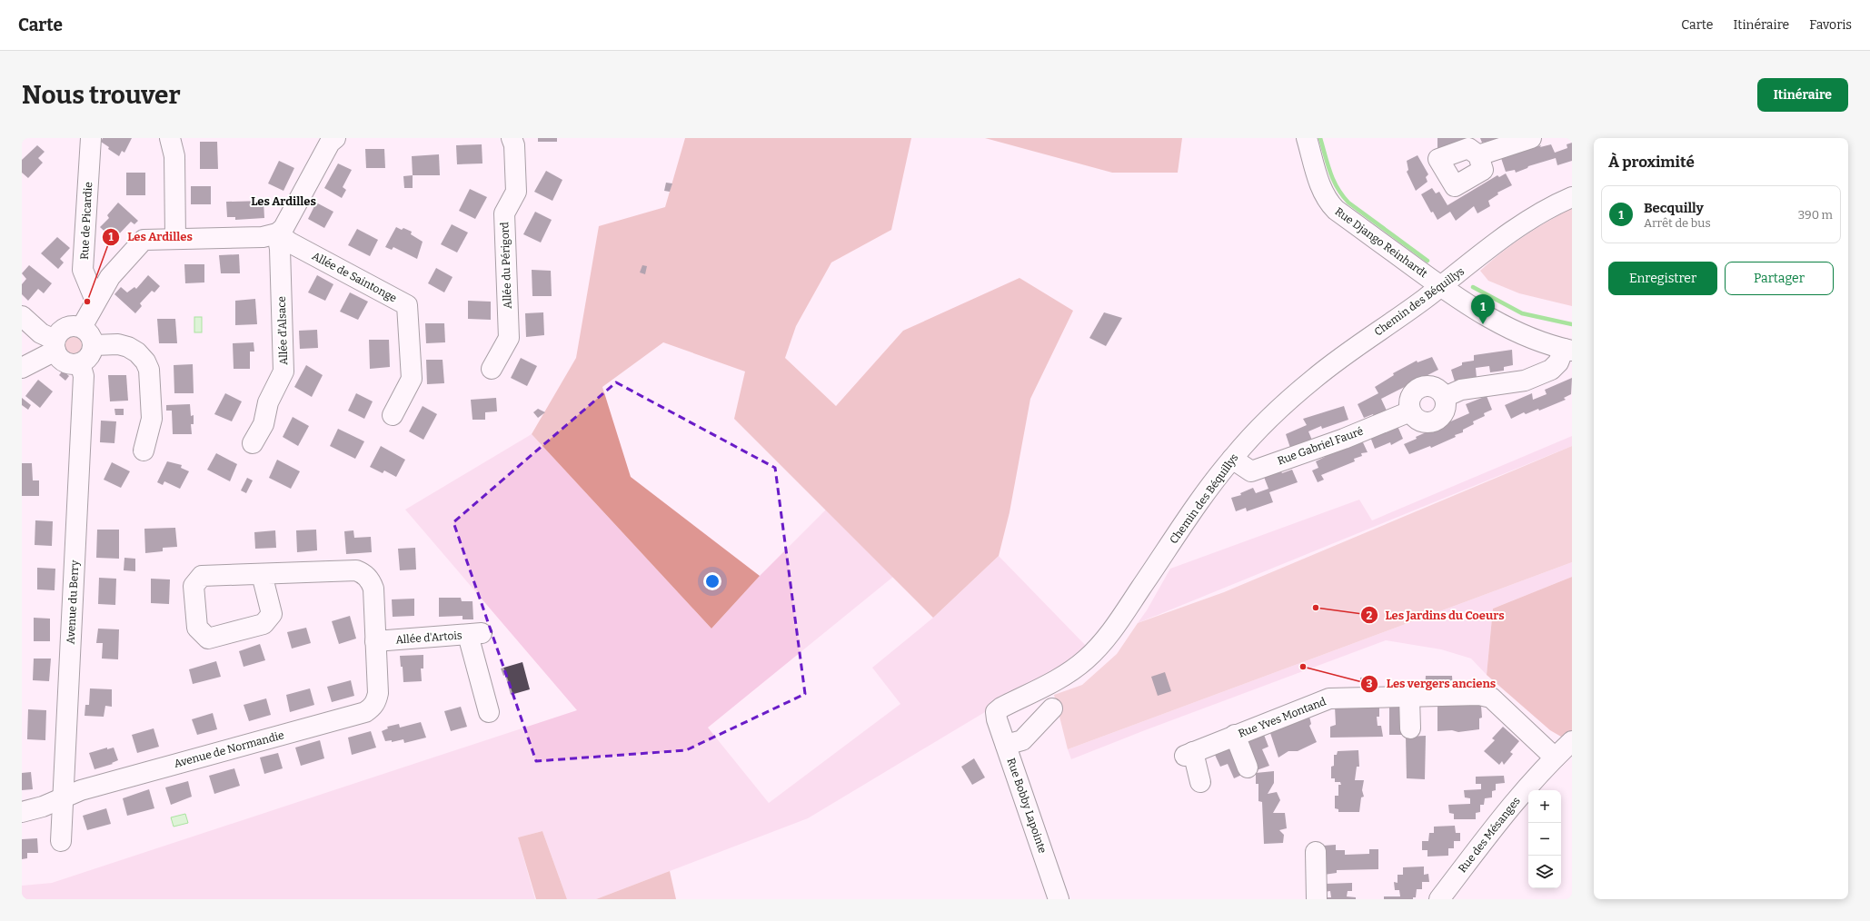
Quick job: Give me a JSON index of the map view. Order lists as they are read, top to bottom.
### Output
{
  "streets": {
    "street": [
      "Rue de Picardie",
      "Rue Django Reinhardt",
      "Allée du Périgord",
      "Allée de Saintonge",
      "Chemin des Béquillys",
      "Allée d'Alsace",
      "Rue Gabriel Fauré",
      "Avenue du Berry",
      "Allée d'Artois",
      "Rue Yves Montand",
      "Avenue de Normandie",
      "Rue Bobby Lapointe",
      "Rue des Mésanges"
    ]
  },
  "crossings": [
    ["Rue Django Reinhardt", "Chemin des Béquillys"],
    ["Allée de Saintonge", "Allée d'Alsace"],
    ["Chemin des Béquillys", "Rue Gabriel Fauré"],
    ["Chemin des Béquillys", "Rue Bobby Lapointe"],
    ["Avenue du Berry", "Avenue de Normandie"],
    ["Allée d'Artois", "Avenue de Normandie"],
    ["Rue Yves Montand", "Rue des Mésanges"]
  ],
  "districts": ["Les Ardilles"],
  "places": ["Les Ardilles", "Les Jardins du Coeurs", "Les vergers anciens"],
  "page": {
    "header": "Carte",
    "nav": ["Carte", "Itinéraire", "Favoris"],
    "buttons": [
      "Itinéraire",
      ["Enregistrer", "Partager"]
    ],
    "title": "Nous trouver",
    "heading": "À proximité",
    "list": [
      {
        "mark": "1",
        "name": "Becquilly",
        "note": "Arrêt de bus",
        "value": "390 m"
      }
    ],
    "pins": "1",
    "map_buttons": ["+", "−"]
  }
}
